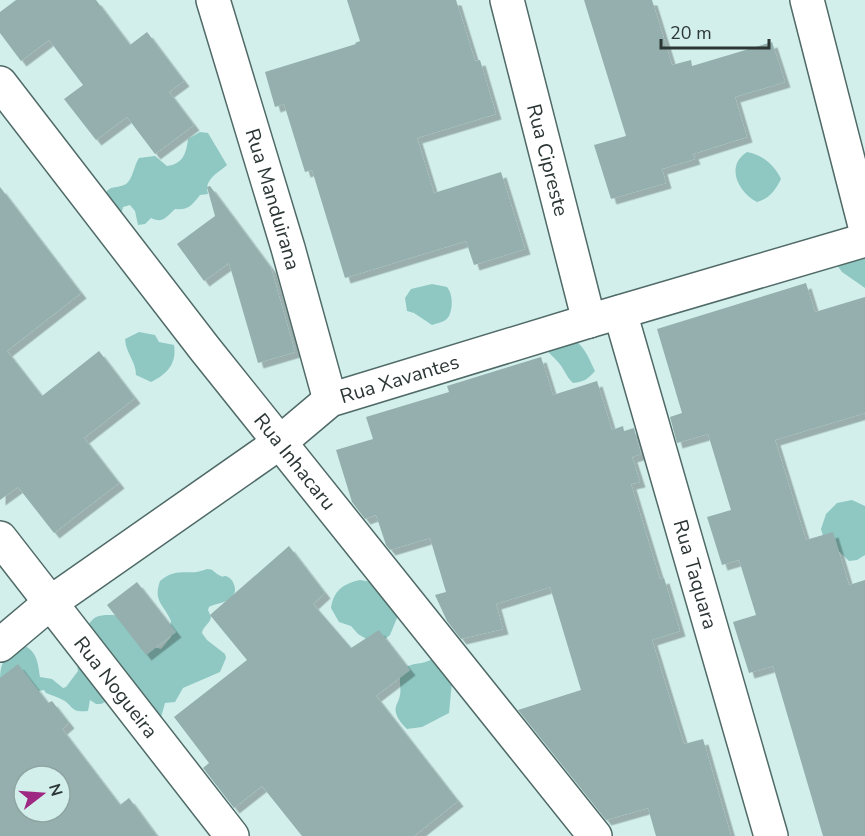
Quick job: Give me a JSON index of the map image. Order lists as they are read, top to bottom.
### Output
{
  "streets": {
    "street": [
      "Rua Cipreste",
      "Rua Manduirana",
      "Rua Xavantes",
      "Rua Inhacaru",
      "Rua Taquara",
      "Rua Nogueira"
    ]
  },
  "crossings": [
    ["Rua Cipreste", "Rua Xavantes"],
    ["Rua Manduirana", "Rua Xavantes"],
    ["Rua Xavantes", "Rua Inhacaru"],
    ["Rua Xavantes", "Rua Taquara"],
    ["Rua Xavantes", "Rua Nogueira"]
  ],
  "scale_bar": "20 m",
  "north": "right"
}
